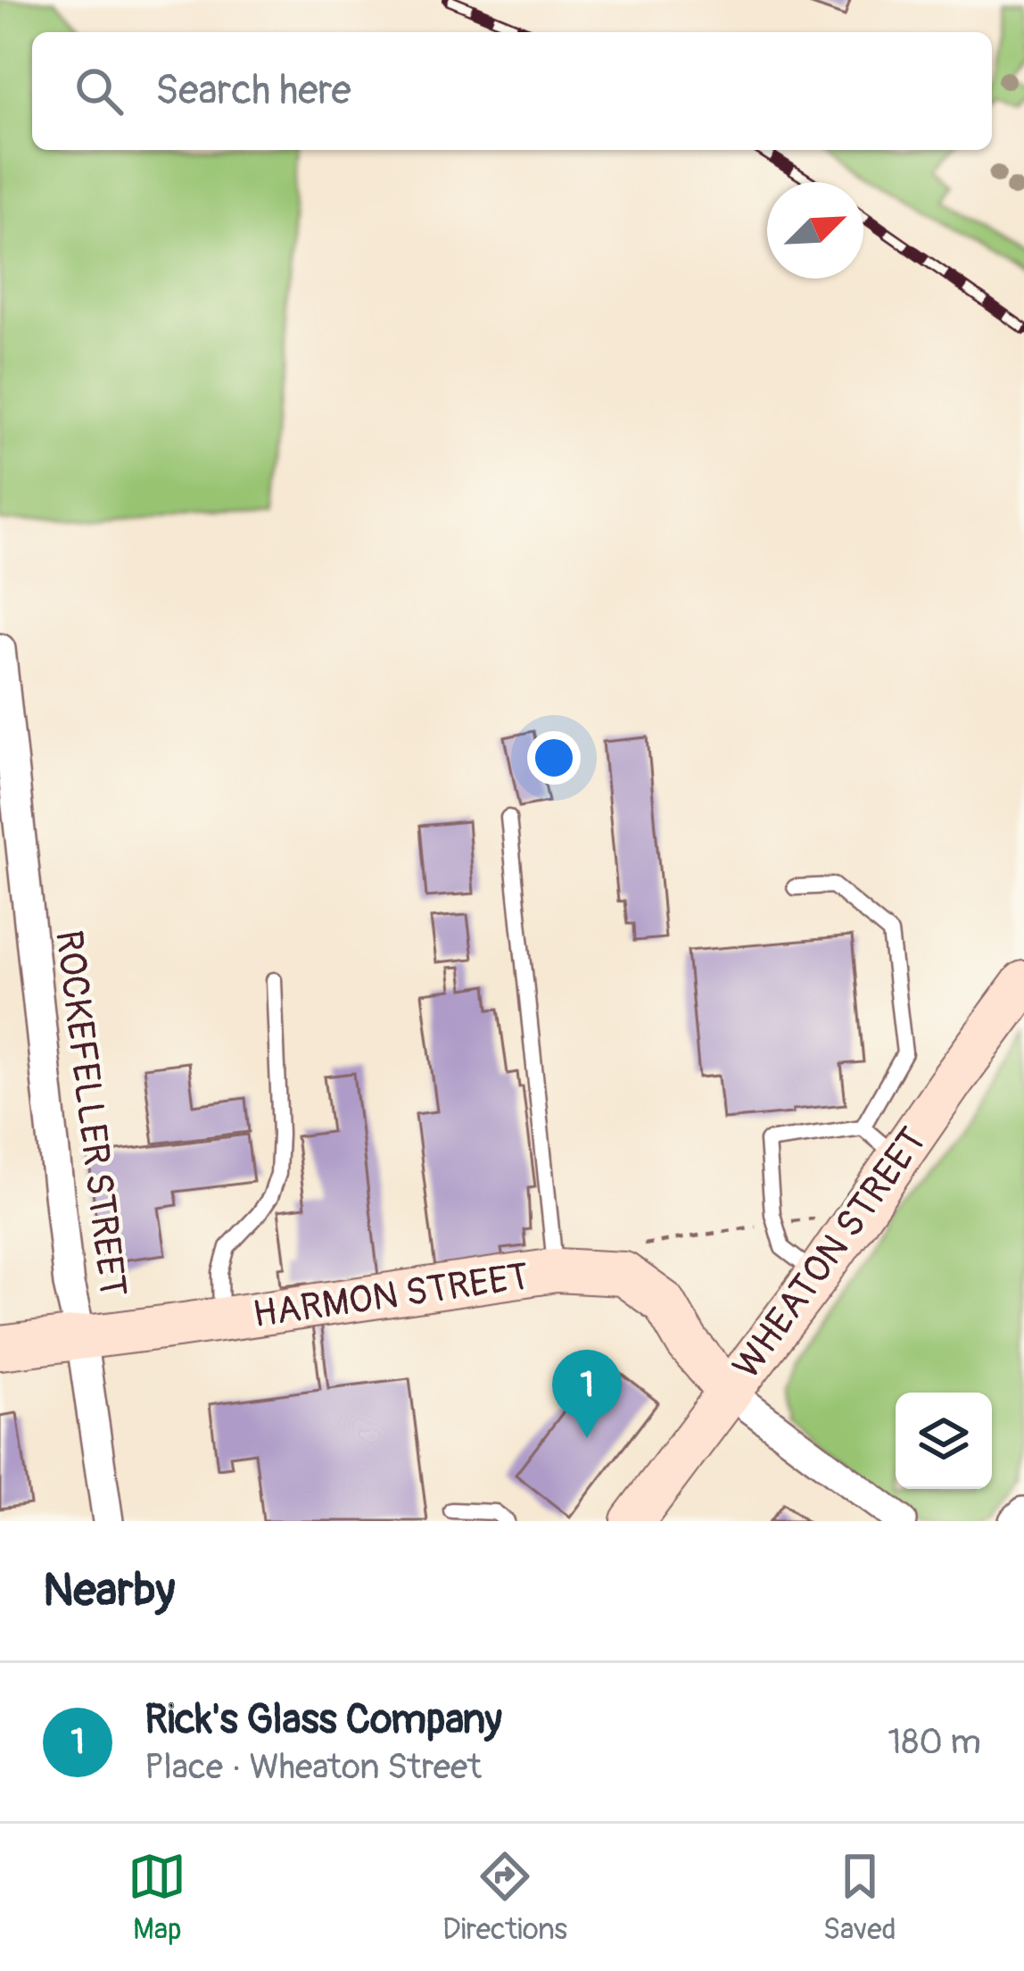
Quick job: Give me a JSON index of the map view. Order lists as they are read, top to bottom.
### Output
{
  "streets": {
    "main road": ["WHEATON STREET", "HARMON STREET"],
    "street": ["ROCKEFELLER STREET"]
  },
  "crossings": [
    ["ROCKEFELLER STREET", "HARMON STREET"],
    ["WHEATON STREET", "HARMON STREET"]
  ],
  "north": "top right",
  "page": {
    "search": "Search here",
    "pins": "1",
    "heading": "Nearby",
    "list": [
      {
        "mark": "1",
        "name": "Rick's Glass Company",
        "note": "Place · Wheaton Street",
        "value": "180 m"
      }
    ],
    "nav": ["Map", "Directions", "Saved"]
  }
}
